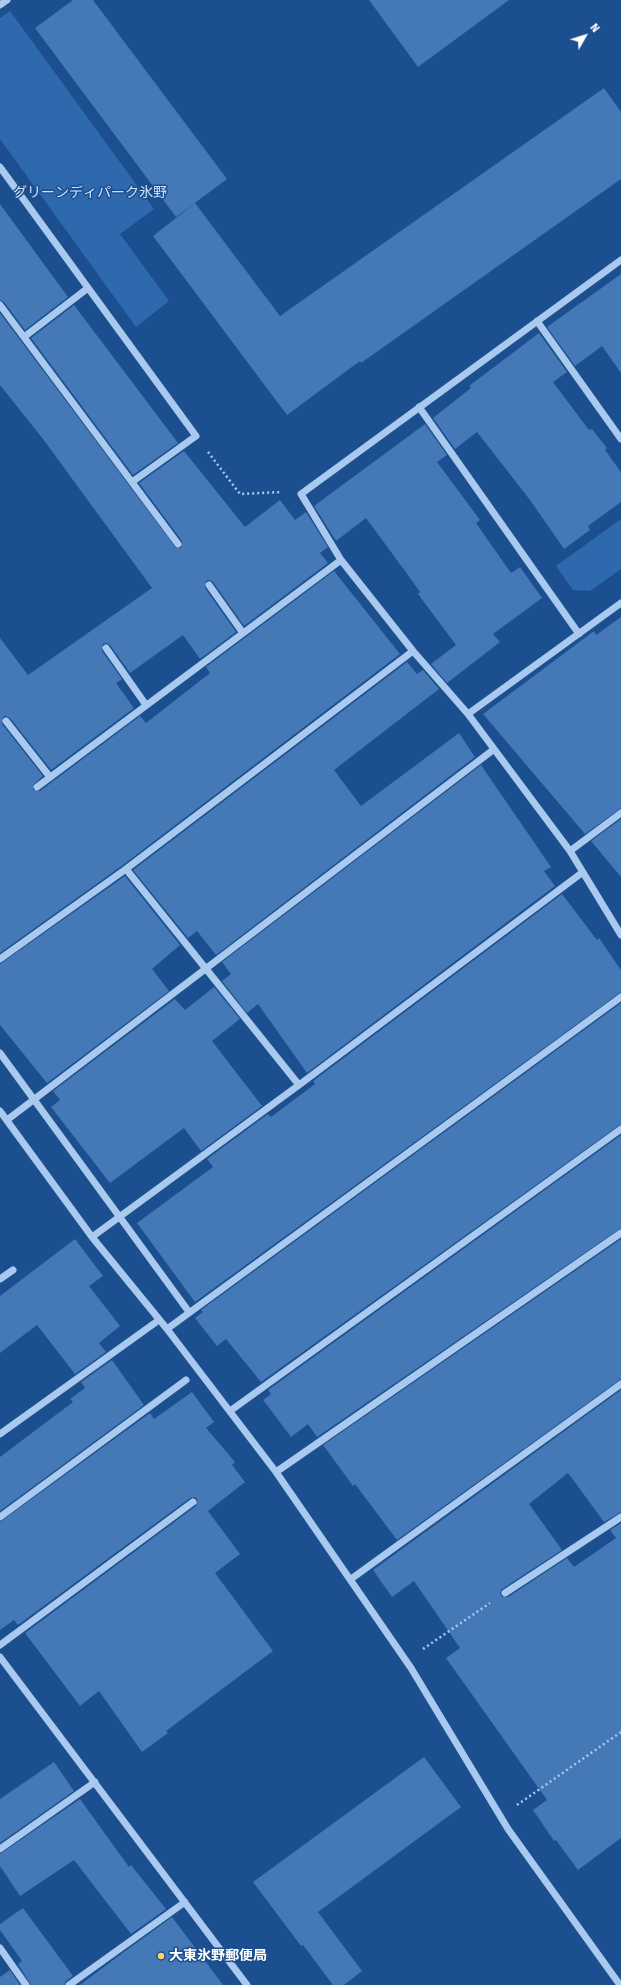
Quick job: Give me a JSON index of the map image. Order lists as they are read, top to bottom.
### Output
{
  "parks": ["グリーンディパーク氷野"],
  "places": ["大東氷野郵便局"],
  "north": "top right"
}
